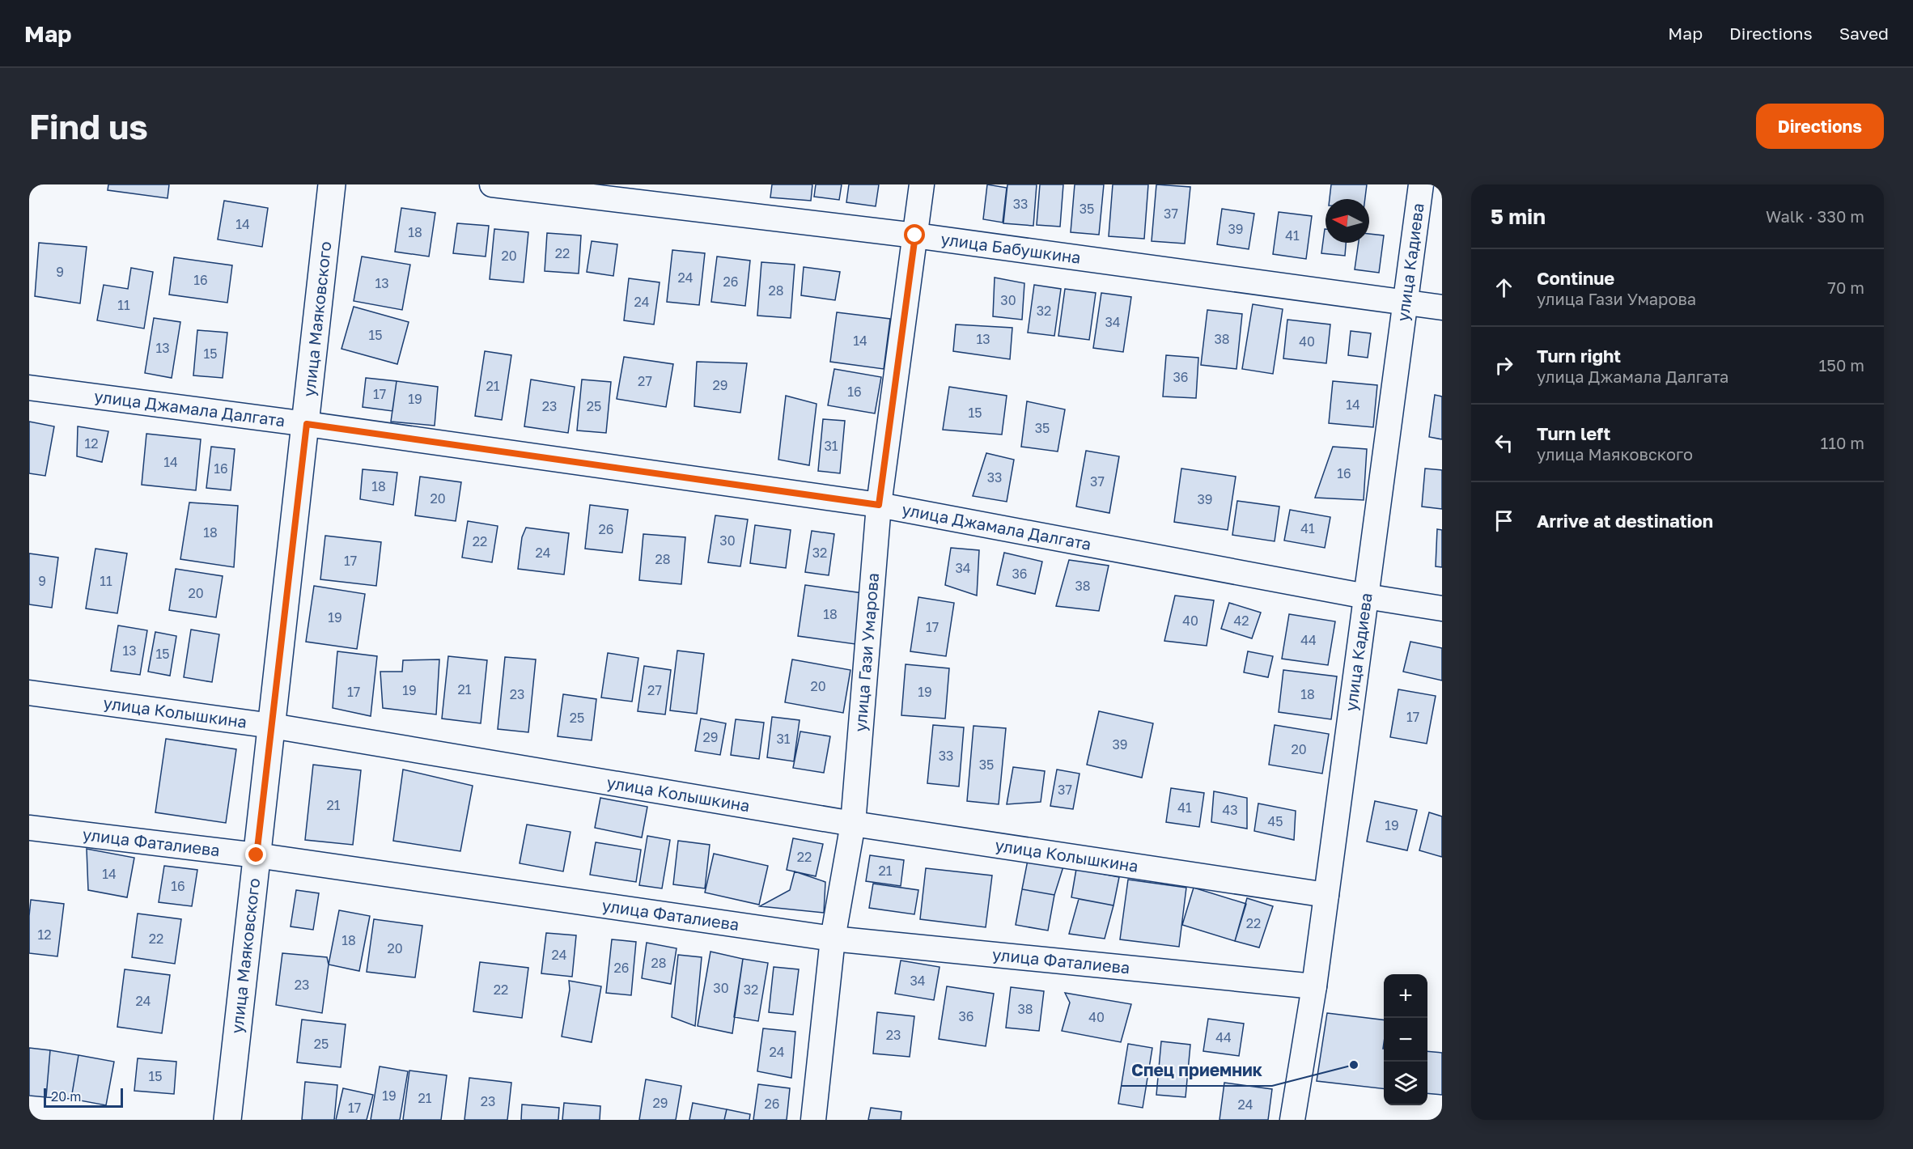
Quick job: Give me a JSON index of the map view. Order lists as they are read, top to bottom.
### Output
{
  "streets": {
    "street": [
      "улица Бабушкина",
      "улица Кадиева",
      "улица Маяковского",
      "улица Джамала Далгата",
      "улица Гази Умарова",
      "улица Колышкина",
      "улица Фаталиева"
    ]
  },
  "crossings": [
    ["улица Бабушкина", "улица Кадиева"],
    ["улица Бабушкина", "улица Гази Умарова"],
    ["улица Кадиева", "улица Джамала Далгата"],
    ["улица Кадиева", "улица Колышкина"],
    ["улица Кадиева", "улица Фаталиева"],
    ["улица Маяковского", "улица Джамала Далгата"],
    ["улица Маяковского", "улица Колышкина"],
    ["улица Маяковского", "улица Фаталиева"],
    ["улица Джамала Далгата", "улица Гази Умарова"],
    ["улица Гази Умарова", "улица Колышкина"],
    ["улица Гази Умарова", "улица Фаталиева"]
  ],
  "places": ["Спец приемник"],
  "house_numbers": [
    "33",
    "35",
    "37",
    "14",
    "39",
    "18",
    "41",
    "22",
    "20",
    "9",
    "24",
    "16",
    "26",
    "13",
    "28",
    "30",
    "24",
    "11",
    "32",
    "34",
    "15",
    "13",
    "38",
    "14",
    "40",
    "13",
    "15",
    "36",
    "27",
    "29",
    "21",
    "16",
    "17",
    "19",
    "14",
    "23",
    "25",
    "15",
    "35",
    "12",
    "31",
    "14",
    "16",
    "16",
    "33",
    "37",
    "18",
    "20",
    "39",
    "41",
    "26",
    "18",
    "30",
    "22",
    "24",
    "32",
    "28",
    "17",
    "34",
    "36",
    "9",
    "11",
    "38",
    "20",
    "18",
    "19",
    "40",
    "42",
    "17",
    "44",
    "13",
    "15",
    "20",
    "21",
    "19",
    "27",
    "17",
    "19",
    "23",
    "18",
    "17",
    "25",
    "29",
    "31",
    "39",
    "20",
    "33",
    "35",
    "37",
    "21",
    "41",
    "43",
    "45",
    "19",
    "22",
    "21",
    "14",
    "16",
    "22",
    "12",
    "22",
    "18",
    "20",
    "24",
    "28",
    "26",
    "34",
    "23",
    "30",
    "22",
    "32",
    "24",
    "38",
    "36",
    "40",
    "23",
    "44",
    "25",
    "24",
    "15",
    "19",
    "21",
    "23",
    "29",
    "26",
    "24",
    "17"
  ],
  "scale_bar": "20 m",
  "north": "left",
  "page": {
    "header": "Map",
    "nav": ["Map", "Directions", "Saved"],
    "buttons": "Directions",
    "title": "Find us",
    "heading": ["5 min", "Walk · 330 m"],
    "list": [
      ["Continue", "улица Гази Умарова", "70 m"],
      ["Turn right", "улица Джамала Далгата", "150 m"],
      ["Turn left", "улица Маяковского", "110 m"],
      "Arrive at destination"
    ],
    "map_buttons": ["+", "−"],
    "scale": "20 m"
  }
}
